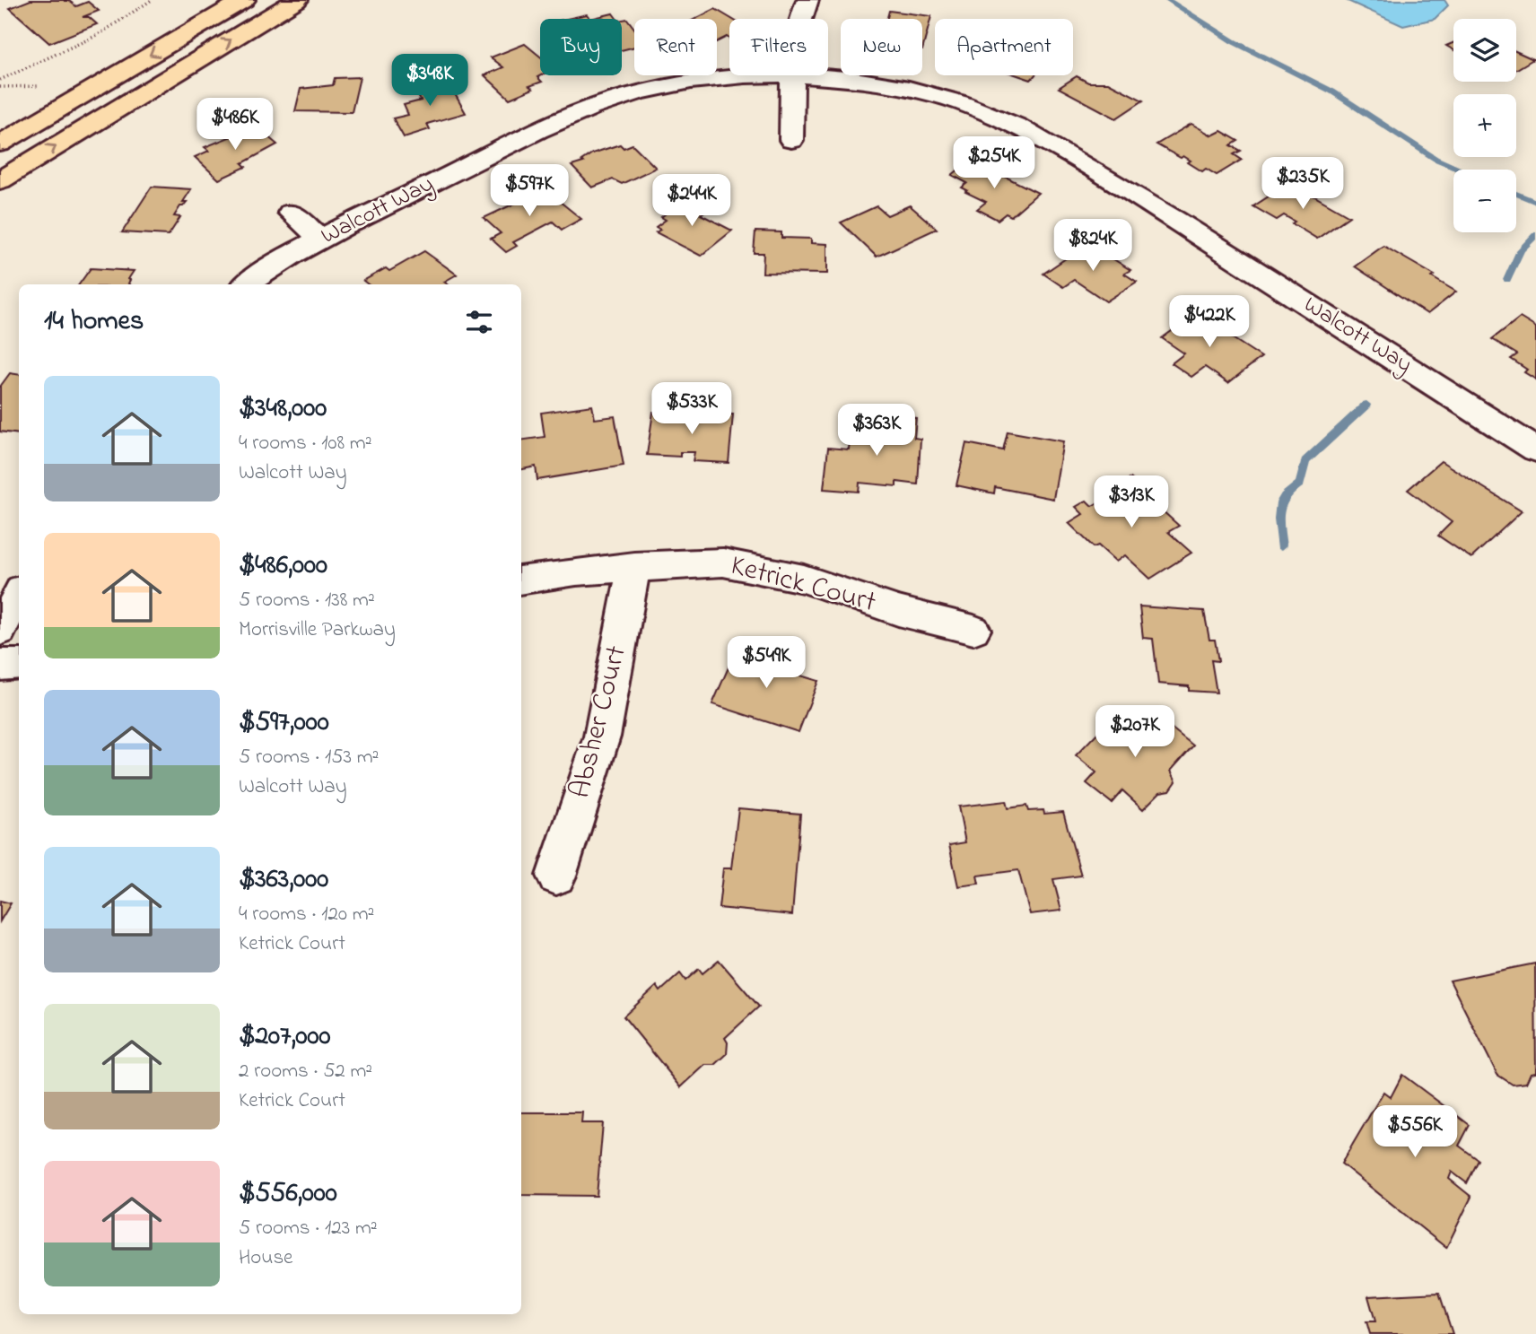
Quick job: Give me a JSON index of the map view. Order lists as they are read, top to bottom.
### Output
{
  "streets": {
    "street": ["Walcott Way", "Ketrick Court", "Absher Court"]
  },
  "crossings": [
    ["Ketrick Court", "Absher Court"]
  ],
  "page": {
    "map_buttons": ["+", "−"],
    "chip": [
      "Buy",
      "Rent",
      "Filters",
      "New",
      "Apartment"
    ],
    "price": [
      "$348K",
      "$486K",
      "$254K",
      "$235K",
      "$597K",
      "$244K",
      "$824K",
      "$422K",
      "$533K",
      "$363K",
      "$313K",
      "$549K",
      "$207K",
      "$556K"
    ],
    "heading": "14 homes",
    "list": [
      {
        "name": "$348,000",
        "note": "4 rooms · 108 m² · Walcott Way"
      },
      {
        "name": "$486,000",
        "note": "5 rooms · 138 m² · Morrisville Parkway"
      },
      {
        "name": "$597,000",
        "note": "5 rooms · 153 m² · Walcott Way"
      },
      {
        "name": "$363,000",
        "note": "4 rooms · 120 m² · Ketrick Court"
      },
      {
        "name": "$207,000",
        "note": "2 rooms · 52 m² · Ketrick Court"
      },
      {
        "name": "$556,000",
        "note": "5 rooms · 123 m² · House"
      }
    ]
  }
}
